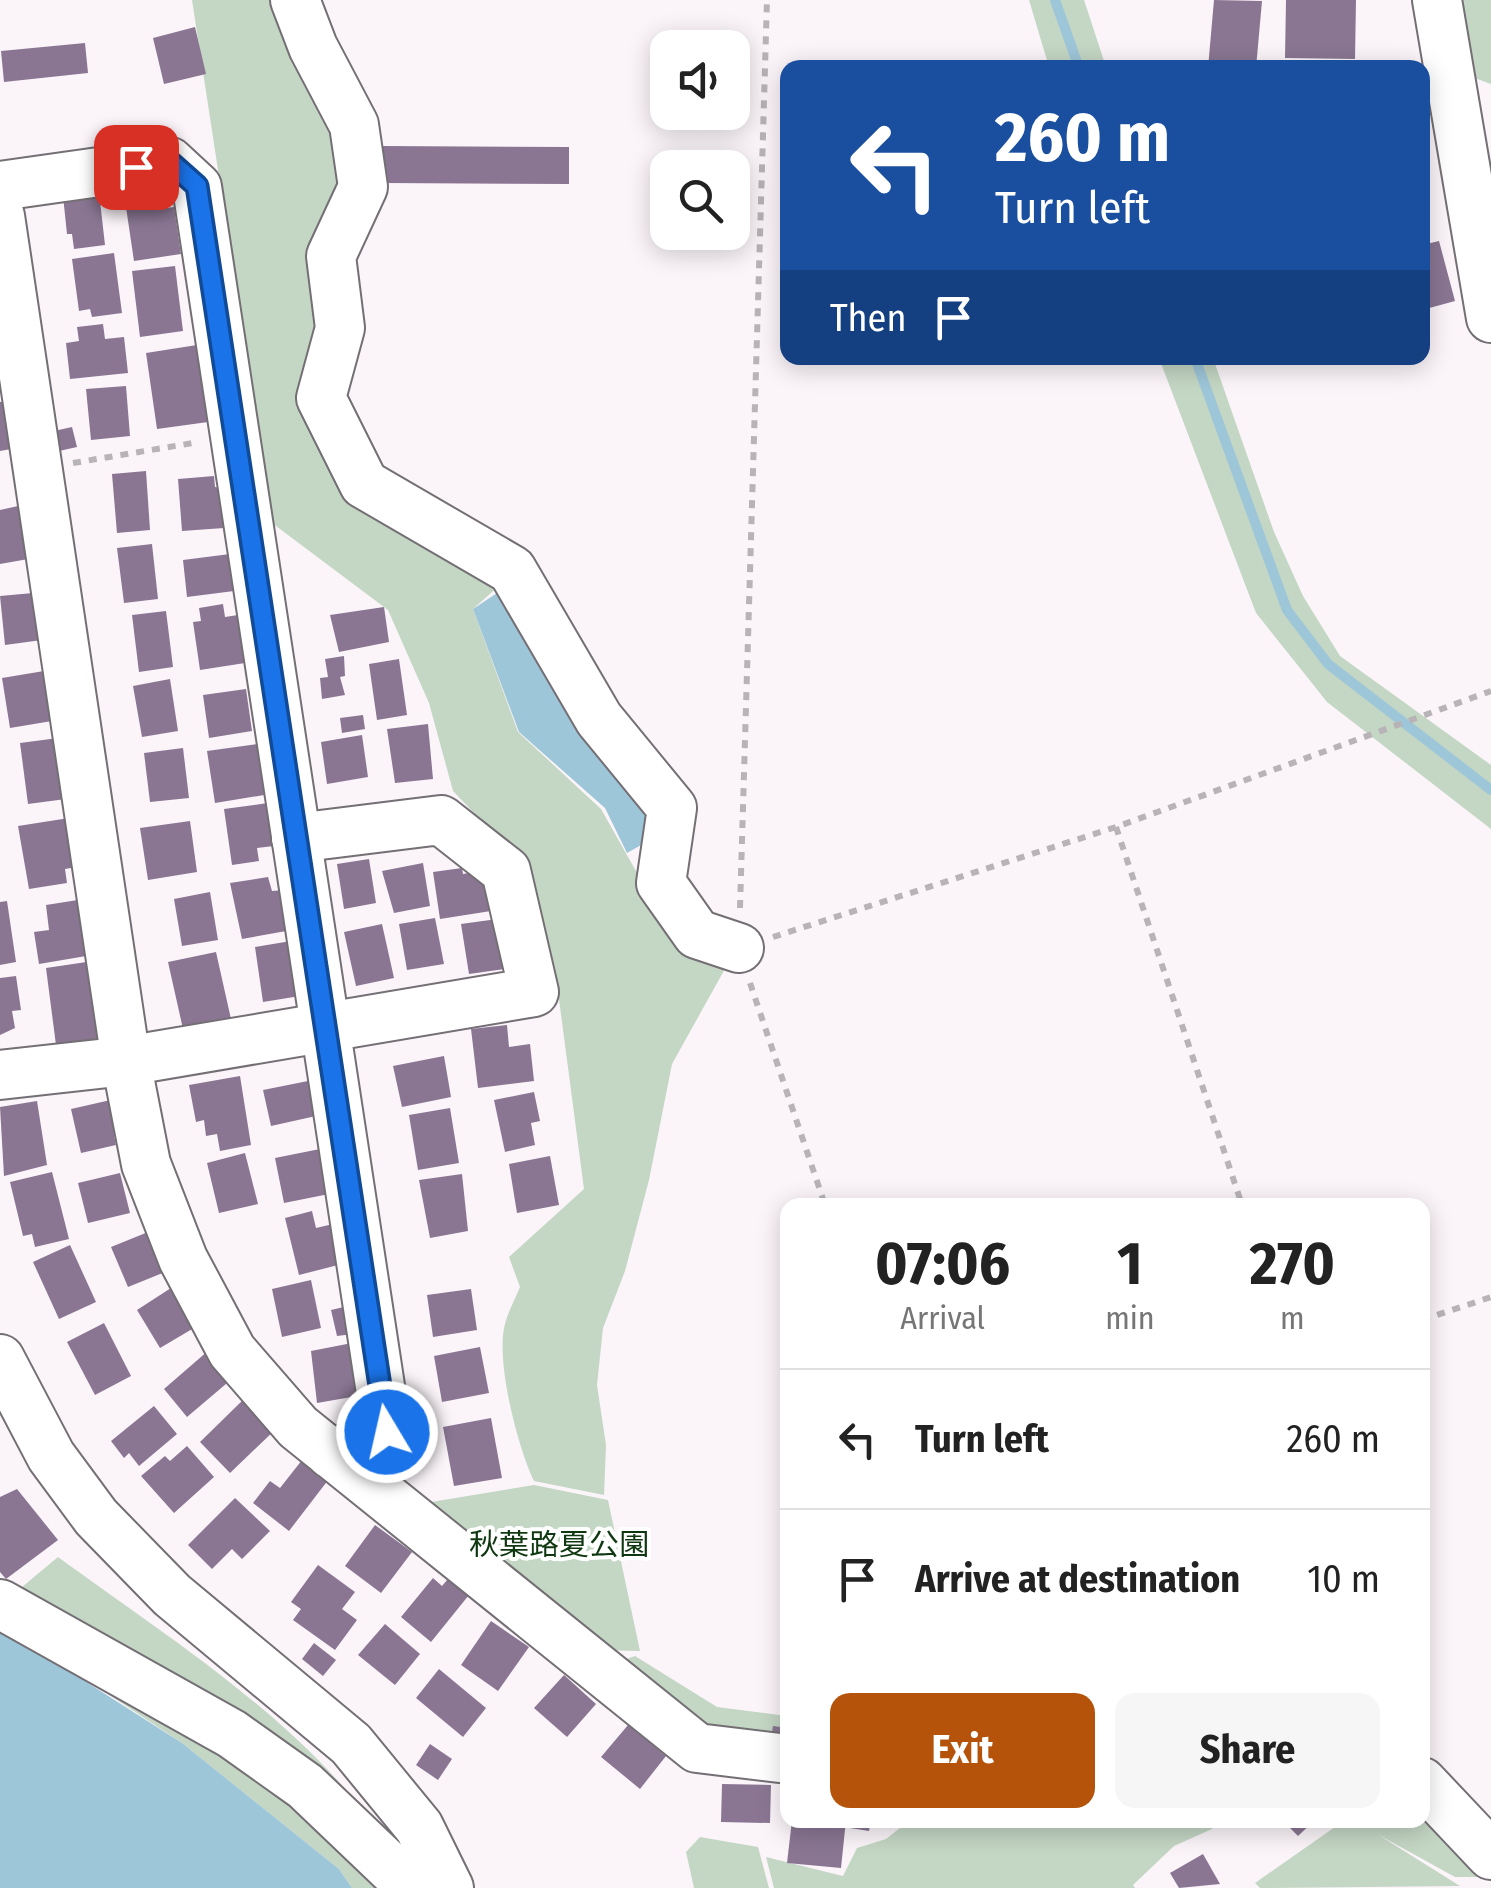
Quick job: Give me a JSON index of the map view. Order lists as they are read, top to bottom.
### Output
{
  "parks": ["秋葉路夏公園"],
  "page": {
    "turn": ["260 m", "Turn left"],
    "then": "Then",
    "eta": [
      "07:06",
      "Arrival",
      "1",
      "min",
      "270",
      "m"
    ],
    "list": [
      {
        "name": "Turn left",
        "value": "260 m"
      },
      {
        "name": "Arrive at destination",
        "value": "10 m"
      }
    ],
    "buttons": ["Exit", "Share"]
  }
}
